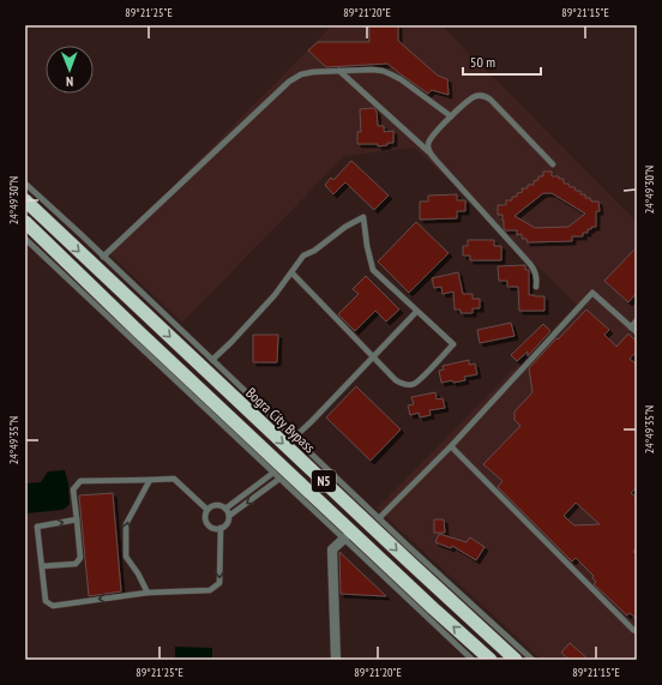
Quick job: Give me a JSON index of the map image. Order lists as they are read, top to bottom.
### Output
{
  "streets": {
    "highway": ["Bogra City Bypass", "N5"]
  },
  "scale_bar": "50 m",
  "north": "bottom",
  "coordinates": [
    "89°21'25\"E",
    "89°21'20\"E",
    "89°21'15\"E",
    "24°49'30\"N",
    "24°49'35\"N"
  ]
}
